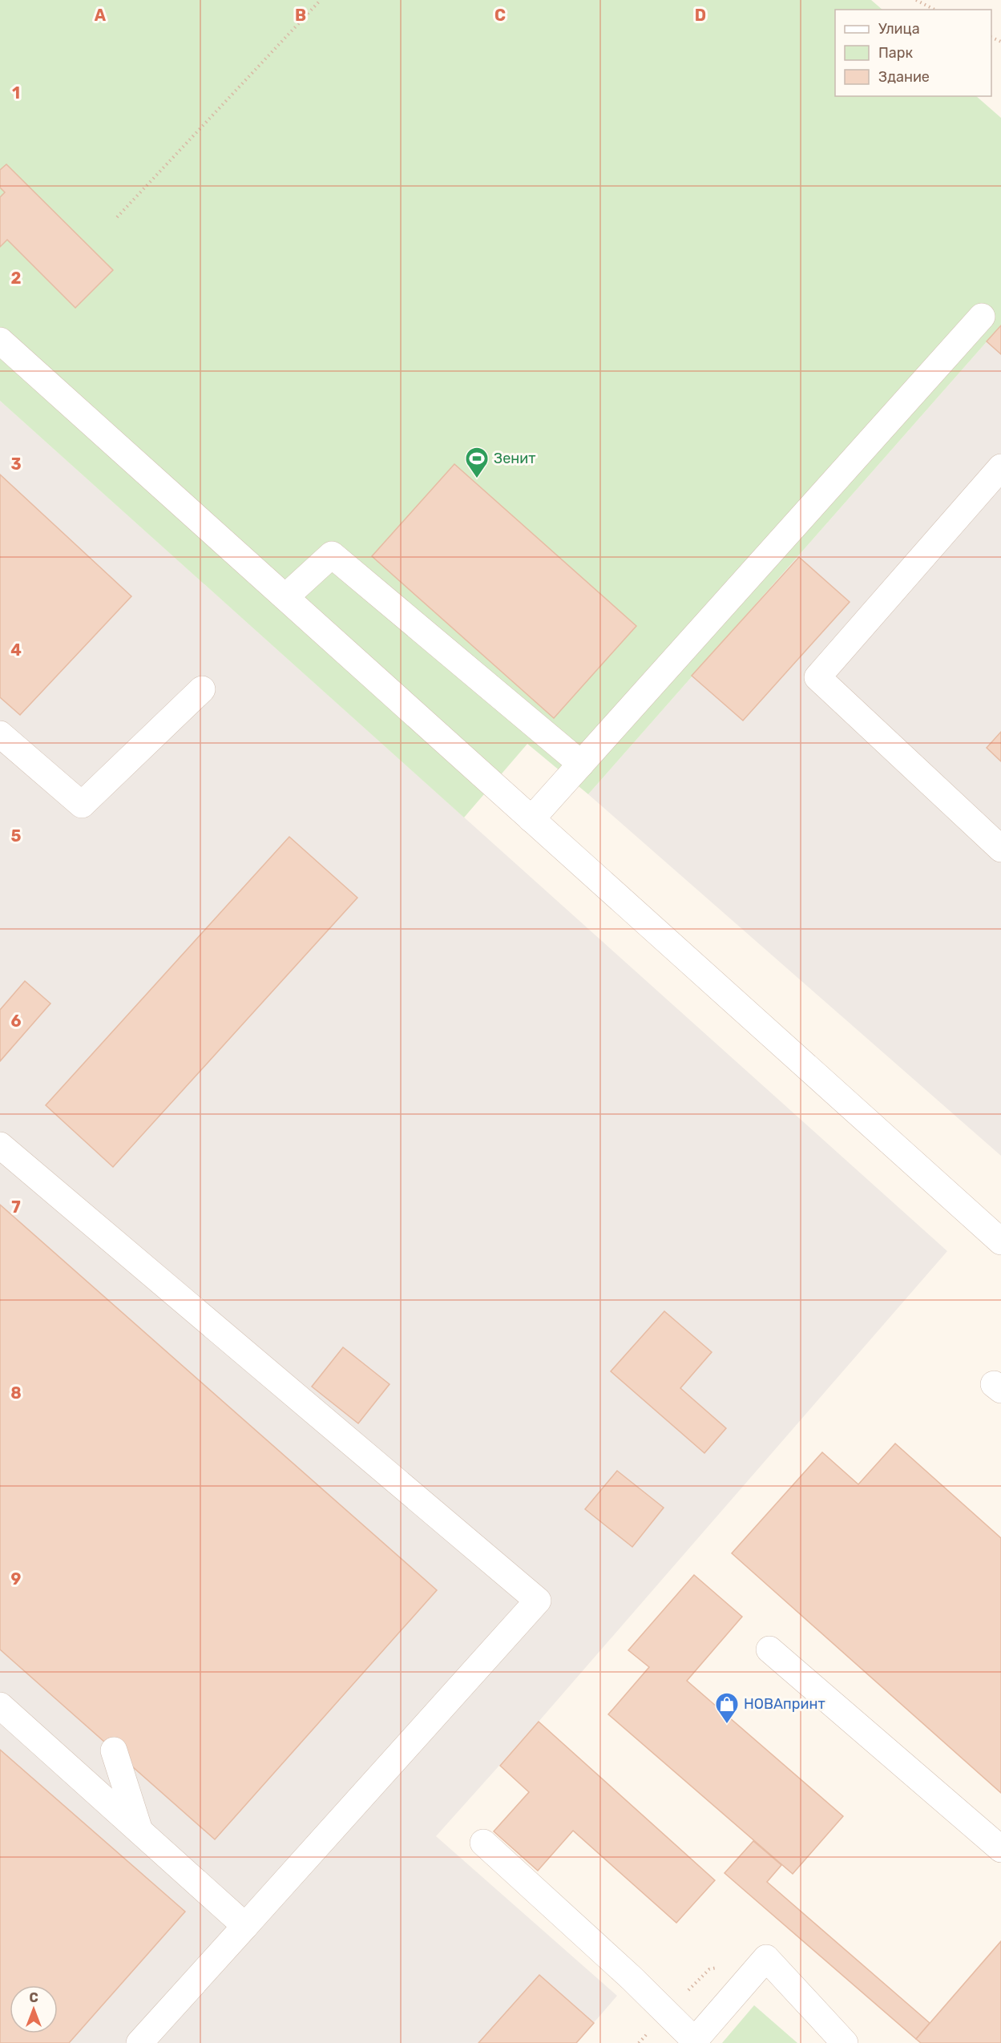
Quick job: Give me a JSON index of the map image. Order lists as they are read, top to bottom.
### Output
{
  "places": {
    "sports": ["Зенит"],
    "shop": ["НОВАпринт"]
  },
  "legend": ["Улица", "Парк", "Здание"],
  "north": "top",
  "grid": {
    "columns": [
      "A",
      "B",
      "C",
      "D"
    ],
    "rows": [
      "1",
      "2",
      "3",
      "4",
      "5",
      "6",
      "7",
      "8",
      "9"
    ]
  }
}
